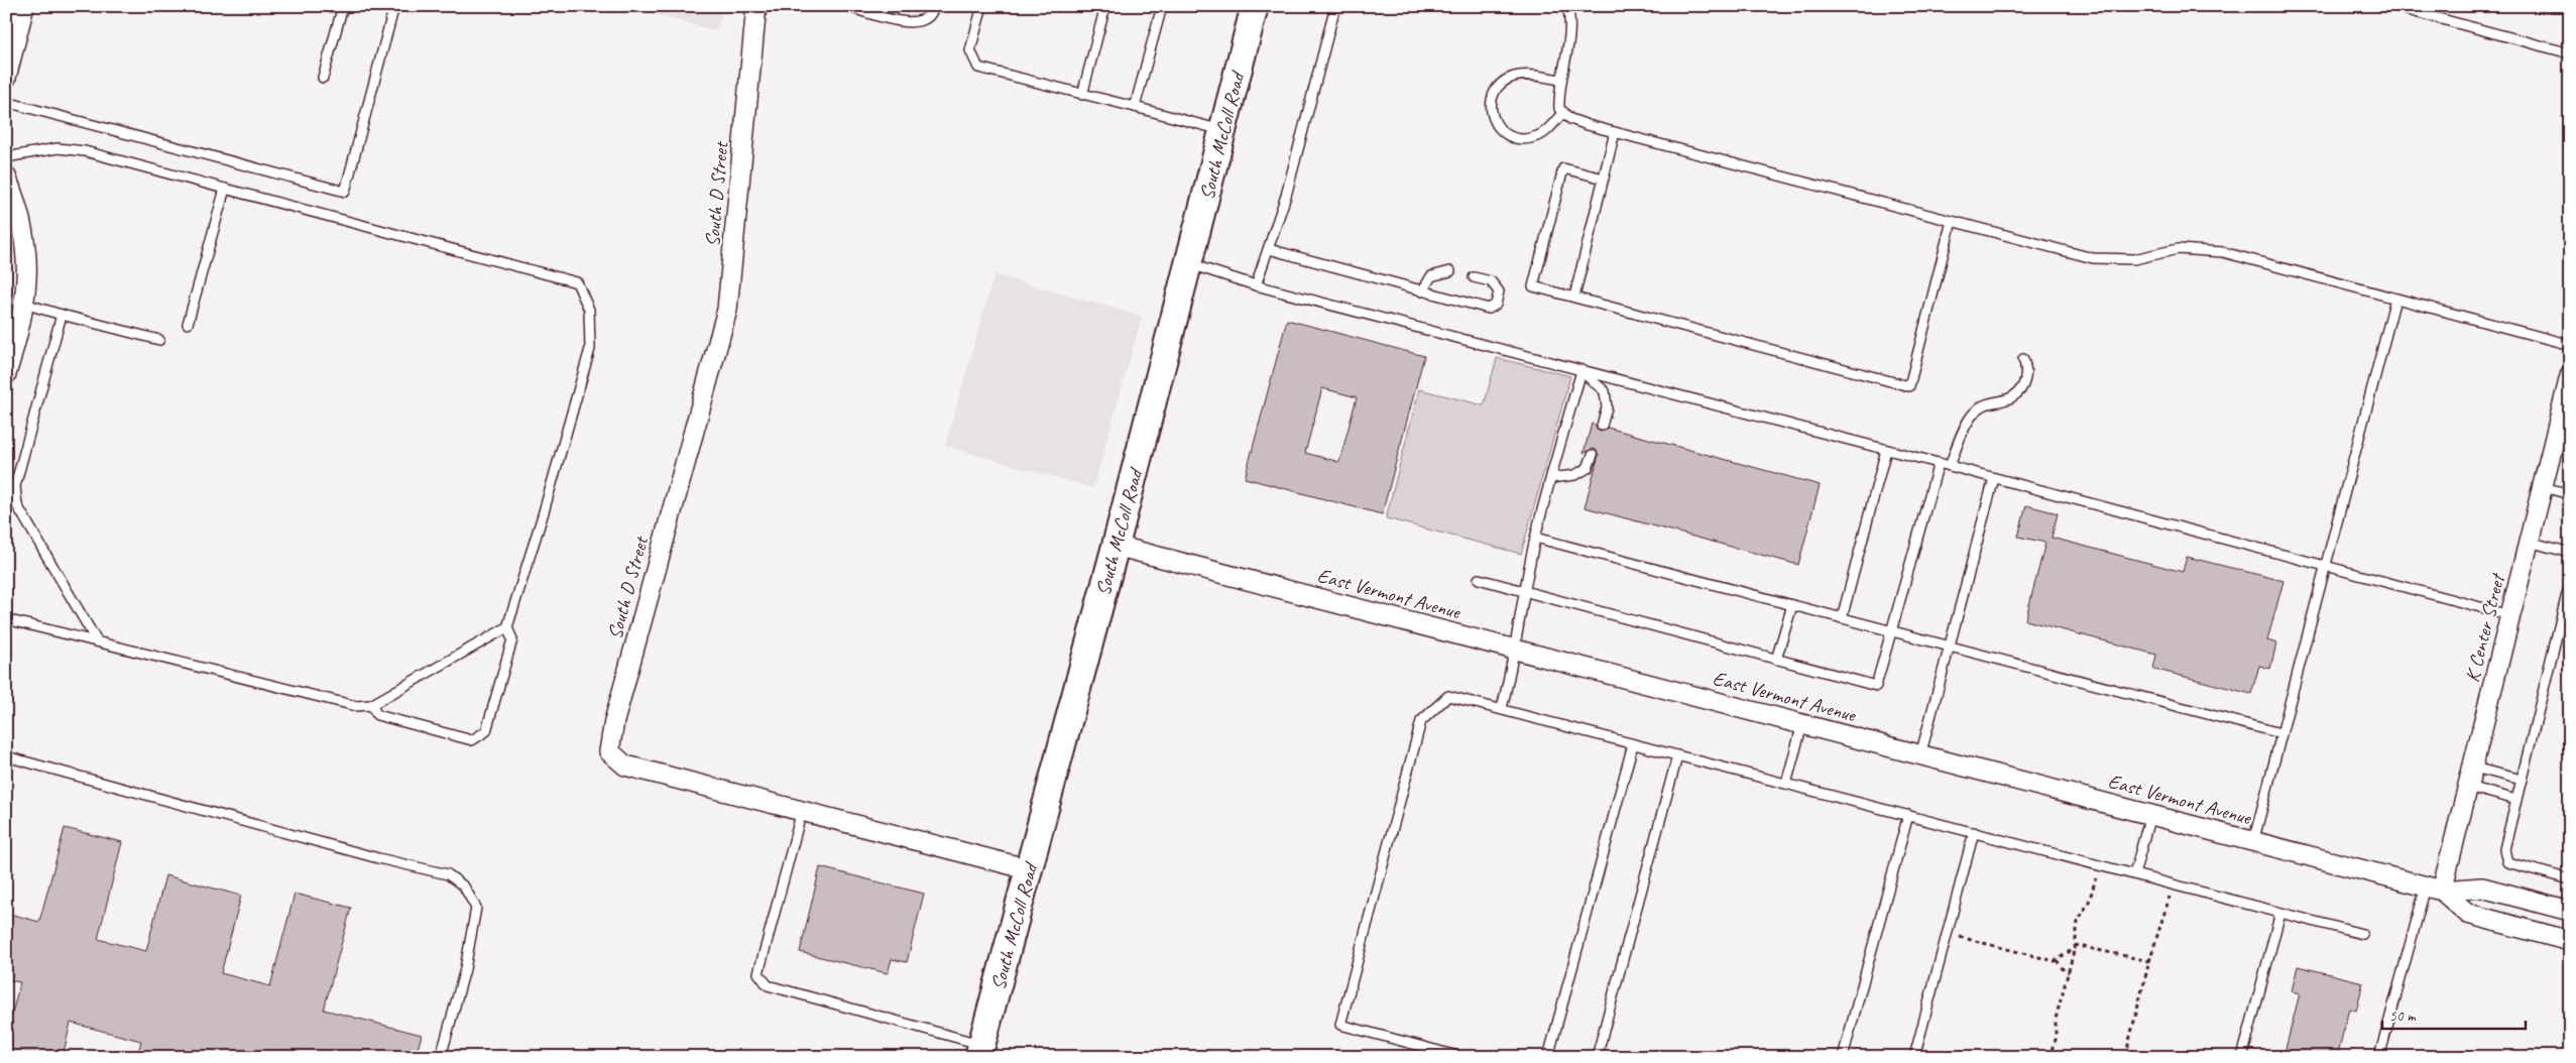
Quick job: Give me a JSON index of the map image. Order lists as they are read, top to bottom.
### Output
{
  "streets": {
    "street": [
      "South McColl Road",
      "South D Street",
      "East Vermont Avenue",
      "K Center Street"
    ]
  },
  "crossings": [
    ["South McColl Road", "South D Street"],
    ["South McColl Road", "East Vermont Avenue"],
    ["East Vermont Avenue", "K Center Street"]
  ],
  "scale_bar": "50 m"
}
